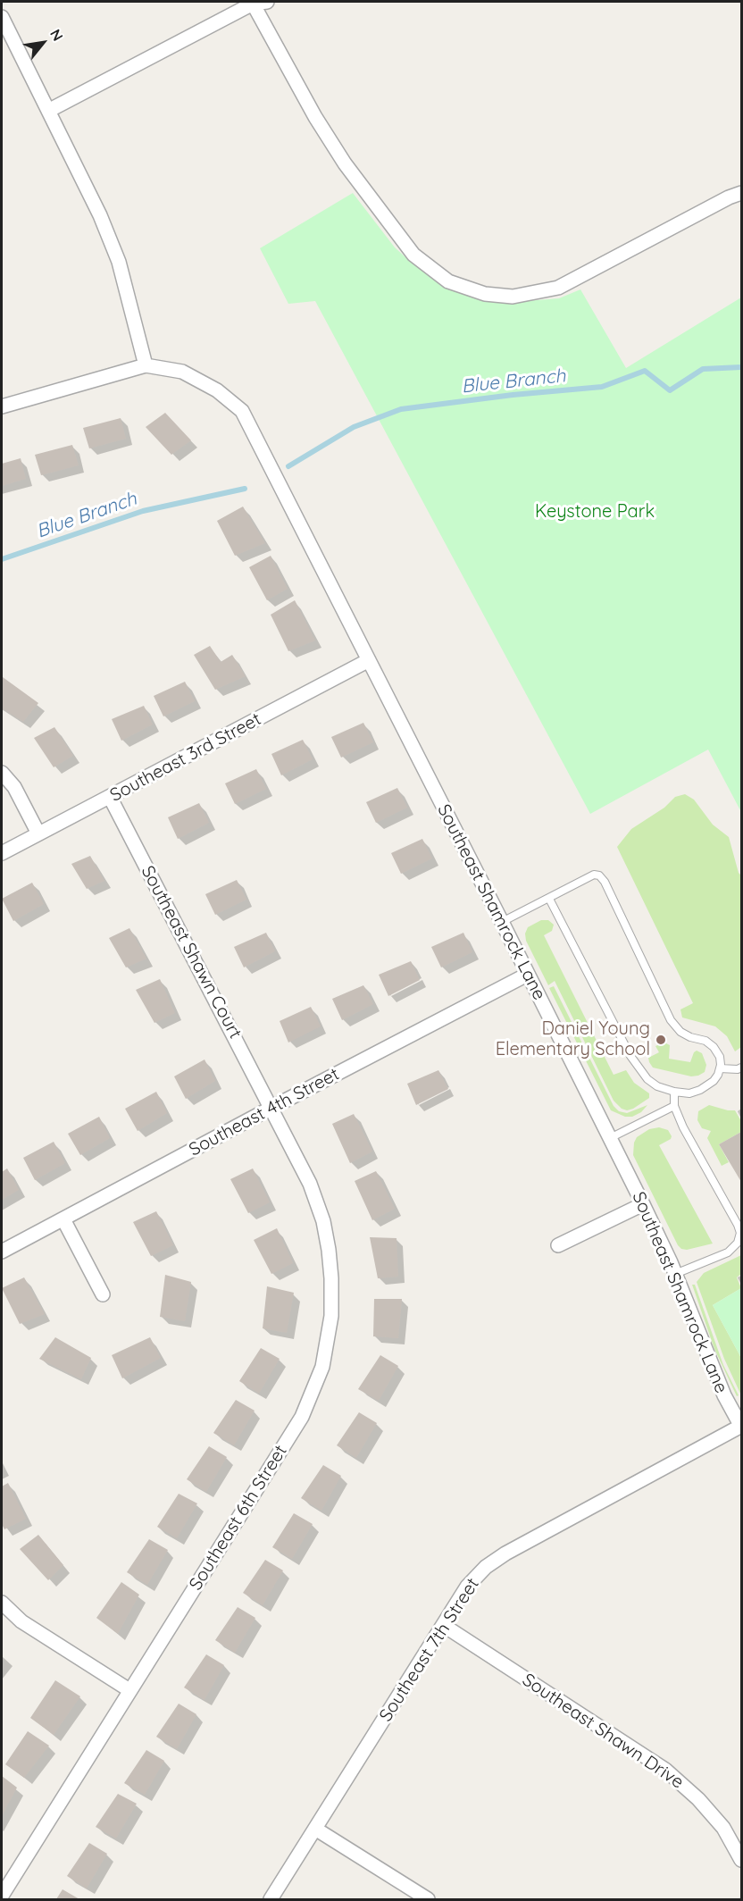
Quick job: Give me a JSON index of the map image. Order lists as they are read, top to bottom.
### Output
{
  "streets": {
    "street": [
      "Southeast 3rd Street",
      "Southeast Shamrock Lane",
      "Southeast Shawn Court",
      "Southeast 4th Street",
      "Southeast 6th Street",
      "Southeast 7th Street",
      "Southeast Shawn Drive"
    ]
  },
  "crossings": [
    ["Southeast 3rd Street", "Southeast Shamrock Lane"],
    ["Southeast 3rd Street", "Southeast Shawn Court"],
    ["Southeast Shamrock Lane", "Southeast 4th Street"],
    ["Southeast Shamrock Lane", "Southeast 7th Street"],
    ["Southeast Shawn Court", "Southeast 4th Street"],
    ["Southeast Shawn Court", "Southeast 6th Street"],
    ["Southeast 4th Street", "Southeast 6th Street"],
    ["Southeast 7th Street", "Southeast Shawn Drive"]
  ],
  "water": ["Blue Branch"],
  "parks": ["Keystone Park"],
  "places": ["Daniel Young Elementary School"],
  "north": "top right"
}
